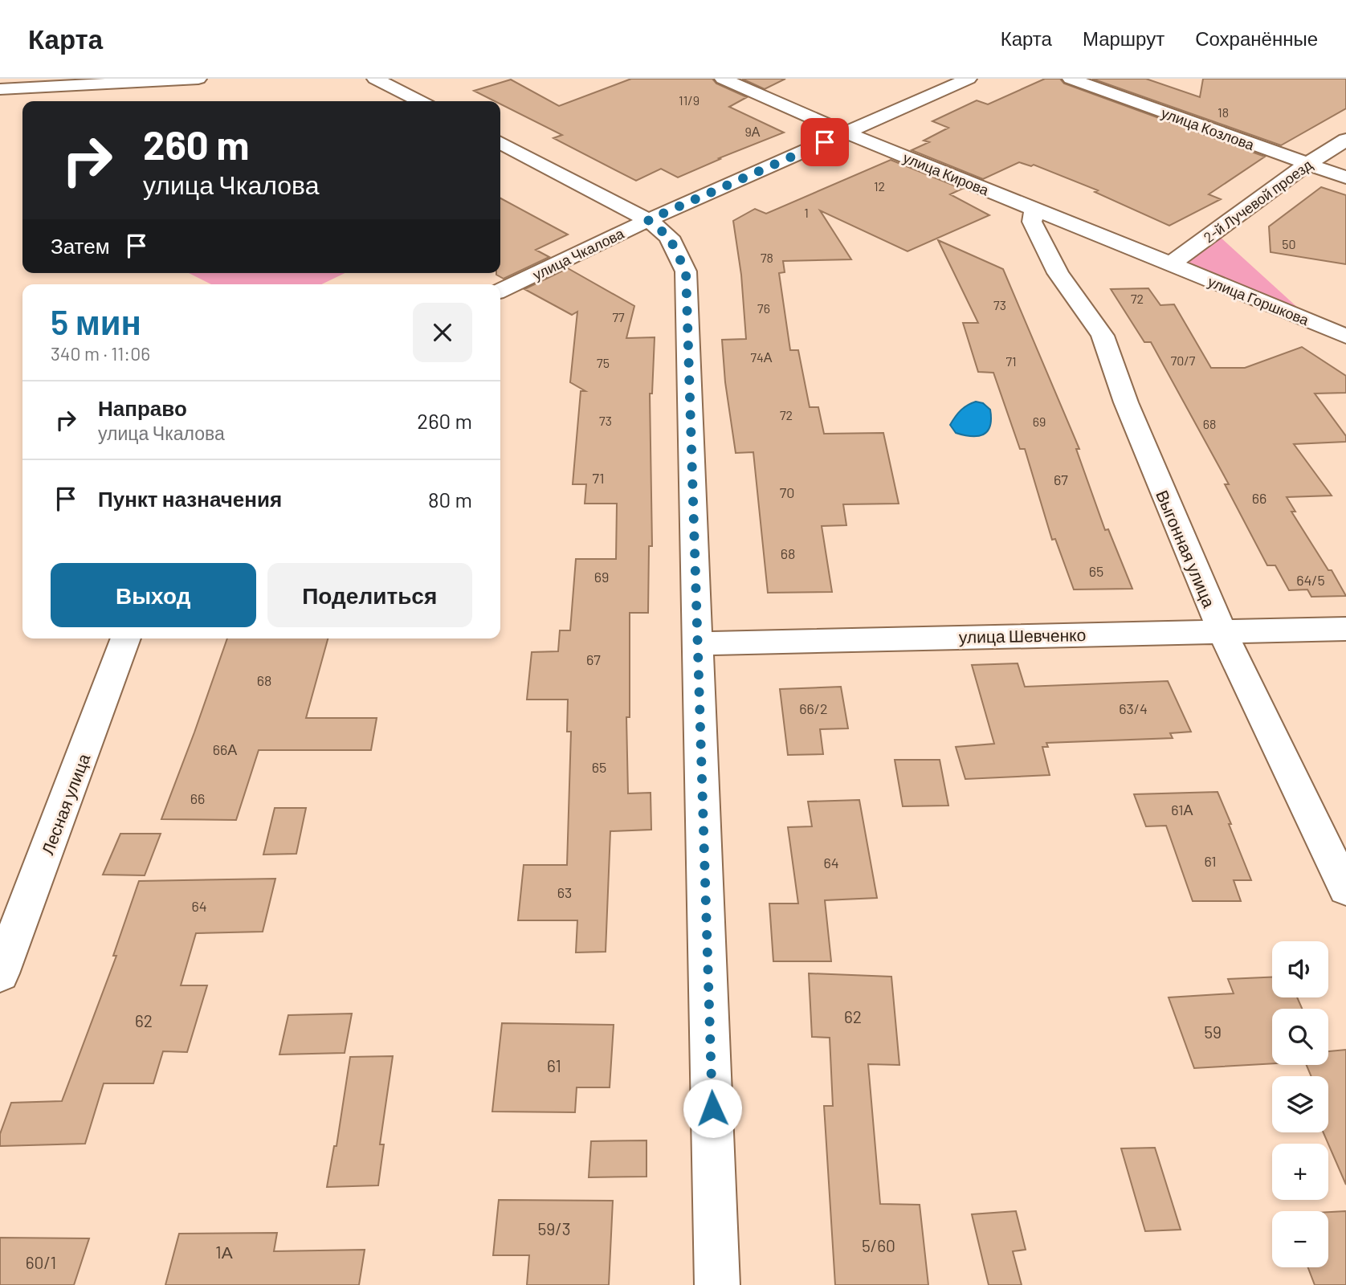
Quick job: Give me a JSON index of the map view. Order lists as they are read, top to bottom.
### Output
{
  "streets": {
    "street": [
      "улица Козлова",
      "улица Кирова",
      "2-й Лучевой проезд",
      "улица Чкалова",
      "улица Горшкова",
      "Выгонная улица",
      "улица Шевченко",
      "Лесная улица"
    ]
  },
  "crossings": [
    ["улица Козлова", "2-й Лучевой проезд"],
    ["улица Кирова", "2-й Лучевой проезд"],
    ["улица Кирова", "улица Чкалова"],
    ["улица Кирова", "улица Горшкова"],
    ["улица Кирова", "Выгонная улица"],
    ["2-й Лучевой проезд", "улица Горшкова"],
    ["Выгонная улица", "улица Шевченко"]
  ],
  "house_numbers": [
    "11/9",
    "18",
    "9А",
    "12",
    "1",
    "50",
    "78",
    "72",
    "73",
    "76",
    "77",
    "74А",
    "70/7",
    "71",
    "75",
    "72",
    "73",
    "69",
    "68",
    "71",
    "67",
    "70",
    "66",
    "68",
    "65",
    "69",
    "64/5",
    "67",
    "68",
    "66/2",
    "63/4",
    "66А",
    "65",
    "66",
    "61А",
    "61",
    "64",
    "63",
    "64",
    "62",
    "62",
    "59",
    "61",
    "59/3",
    "5/60",
    "1А",
    "60/1"
  ],
  "page": {
    "header": "Карта",
    "nav": ["Карта", "Маршрут", "Сохранённые"],
    "turn": ["260 m", "улица Чкалова"],
    "then": "Затем",
    "heading": ["5 мин", "340 m · 11:06"],
    "list": [
      {
        "name": "Направо",
        "note": "улица Чкалова",
        "value": "260 m"
      },
      {
        "name": "Пункт назначения",
        "value": "80 m"
      }
    ],
    "buttons": ["Выход", "Поделиться"],
    "map_buttons": ["+", "−"]
  }
}
